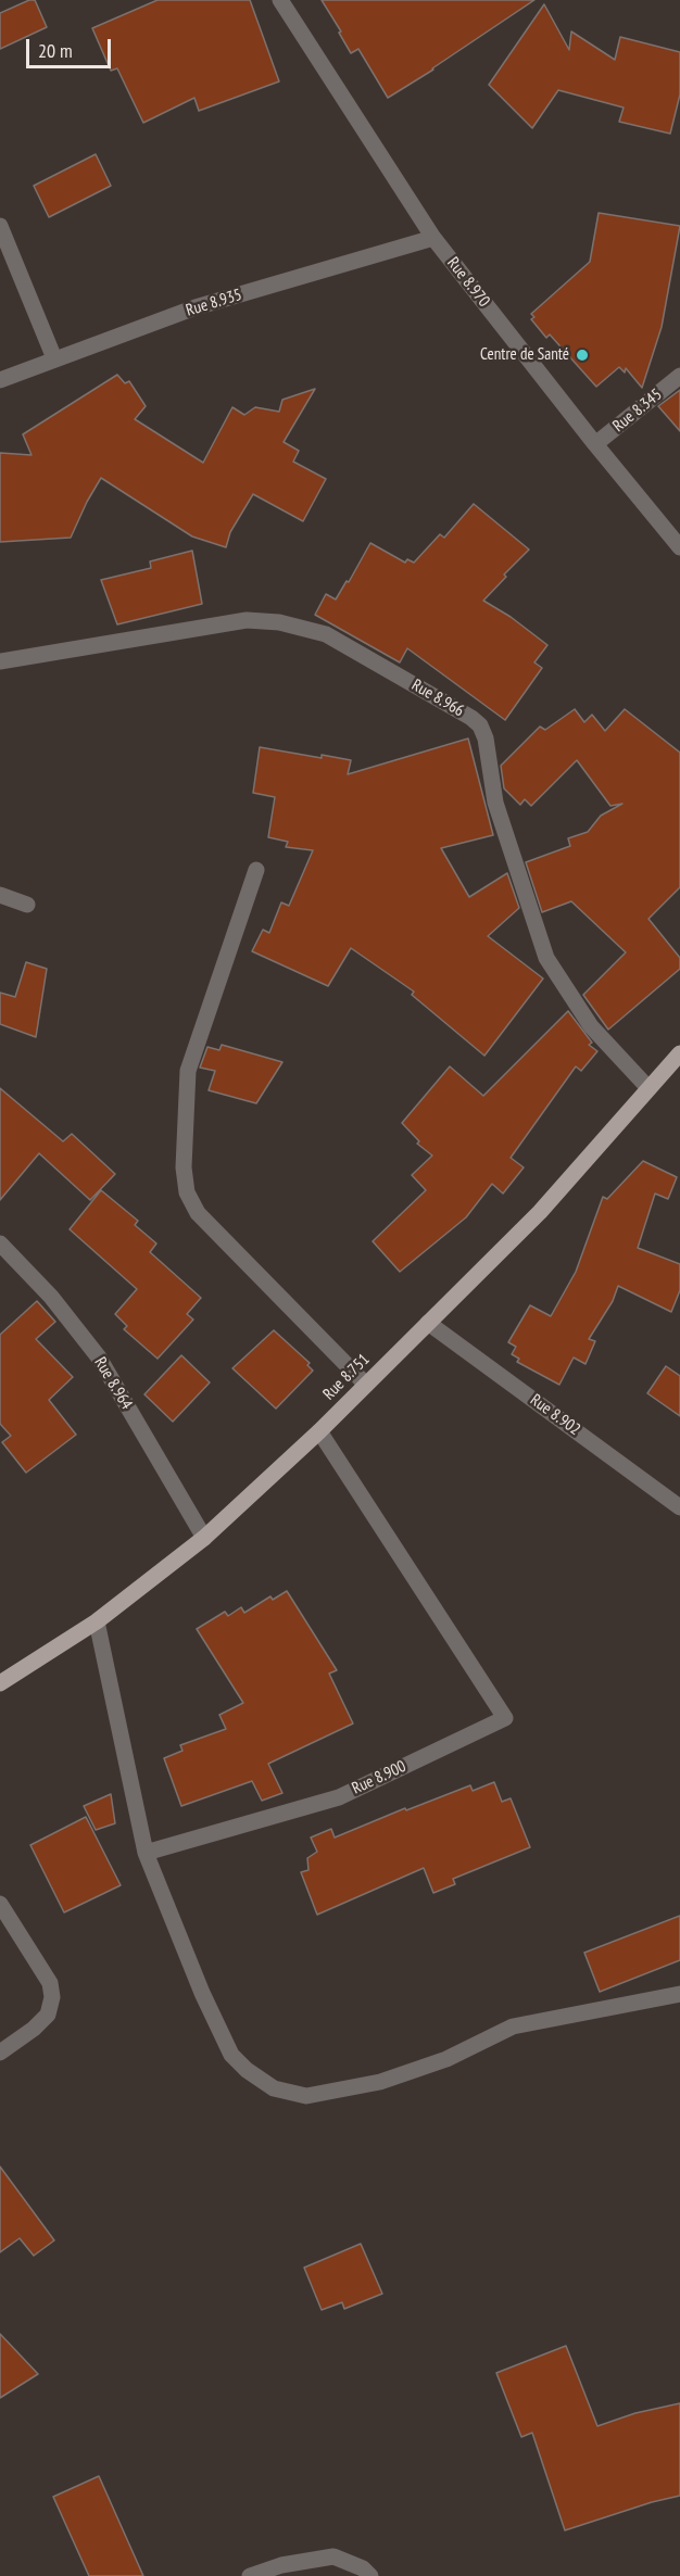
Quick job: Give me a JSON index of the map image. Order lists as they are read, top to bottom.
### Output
{
  "streets": {
    "main road": ["Rue 8.751"],
    "street": [
      "Rue 8.970",
      "Rue 8.935",
      "Rue 8.345",
      "Rue 8.966",
      "Rue 8.964",
      "Rue 8.902",
      "Rue 8.900"
    ]
  },
  "crossings": [
    ["Rue 8.970", "Rue 8.935"],
    ["Rue 8.970", "Rue 8.345"],
    ["Rue 8.966", "Rue 8.751"],
    ["Rue 8.751", "Rue 8.964"],
    ["Rue 8.751", "Rue 8.902"],
    ["Rue 8.751", "Rue 8.900"]
  ],
  "places": ["Centre de Santé"],
  "scale_bar": "20 m"
}
